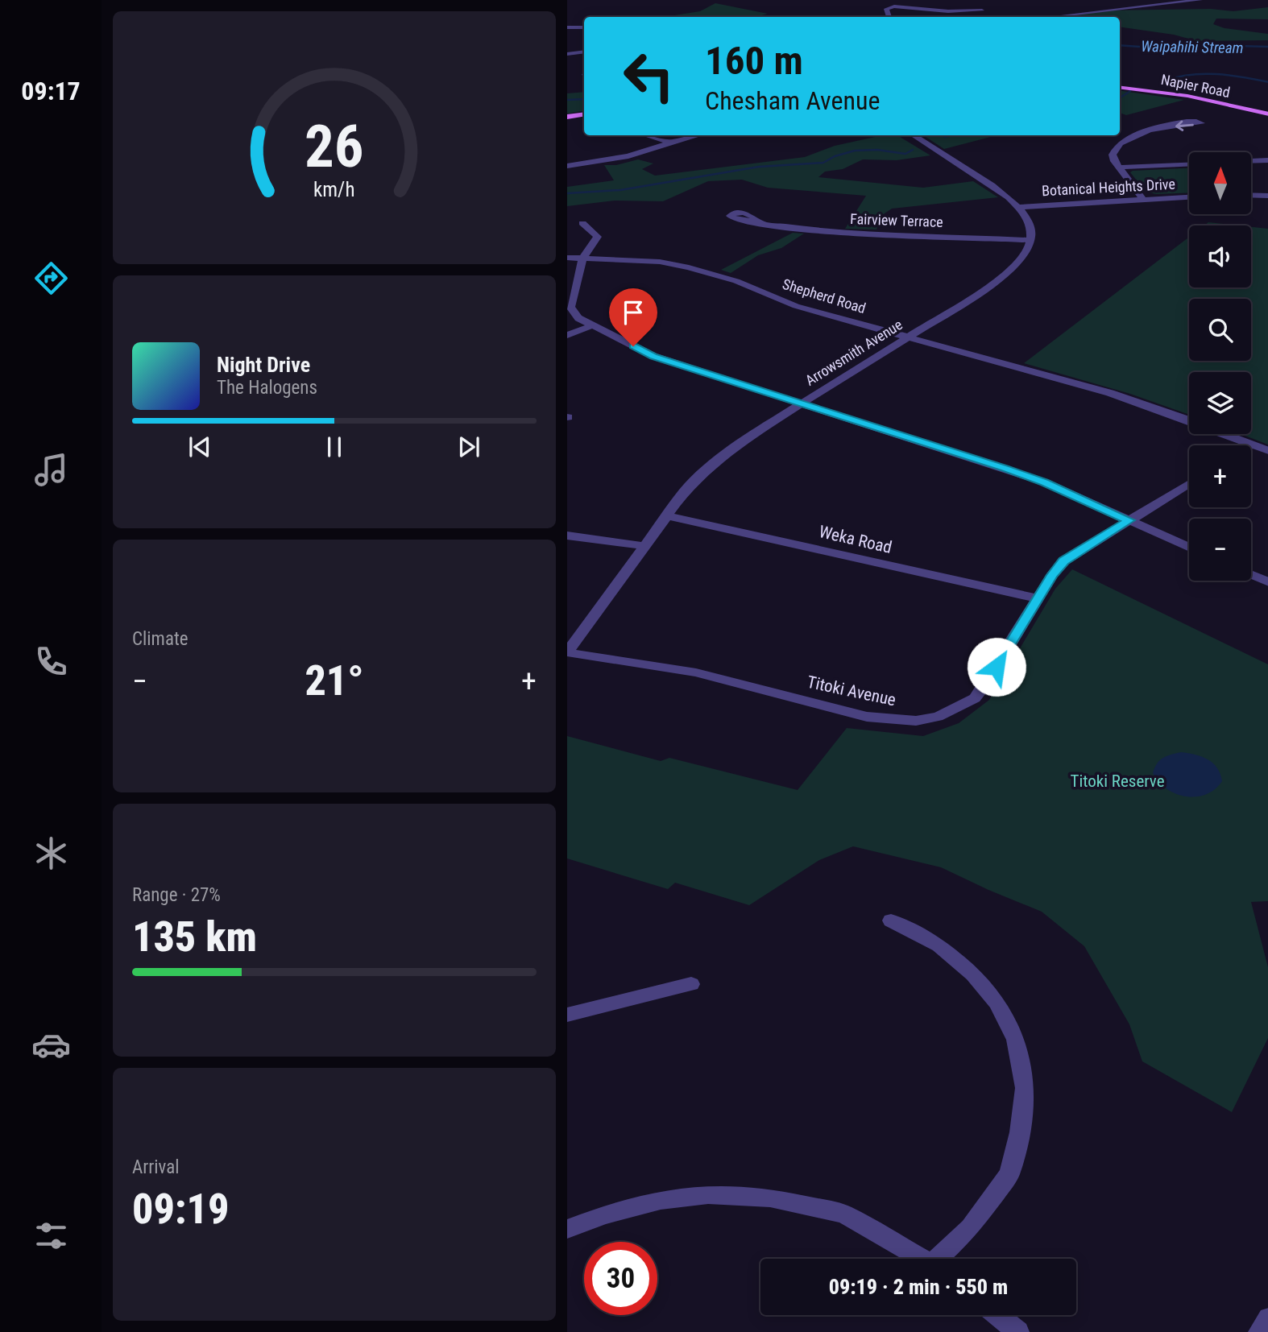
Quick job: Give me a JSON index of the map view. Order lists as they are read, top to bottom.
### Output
{
  "streets": {
    "main road": ["Napier Road"],
    "street": [
      "Botanical Heights Drive",
      "Fairview Terrace",
      "Shepherd Road",
      "Arrowsmith Avenue",
      "Weka Road",
      "Titoki Avenue"
    ]
  },
  "crossings": [
    ["Fairview Terrace", "Arrowsmith Avenue"],
    ["Shepherd Road", "Arrowsmith Avenue"],
    ["Arrowsmith Avenue", "Weka Road"],
    ["Arrowsmith Avenue", "Titoki Avenue"],
    ["Weka Road", "Titoki Avenue"]
  ],
  "water": ["Waipahihi Stream"],
  "parks": ["Titoki Reserve"],
  "north": "top",
  "page": {
    "tabs": "09:17",
    "turn": ["160 m", "Chesham Avenue"],
    "map_buttons": ["+", "−"],
    "song": ["Night Drive", "The Halogens"],
    "tile": [
      "Climate",
      ["Range · 27%", "135 km"],
      ["Arrival", "09:19"]
    ],
    "heat": ["−", "21°", "+"],
    "limit": "30",
    "trip": "09:19 · 2 min · 550 m",
    "gauge": ["26", "km/h"]
  }
}
